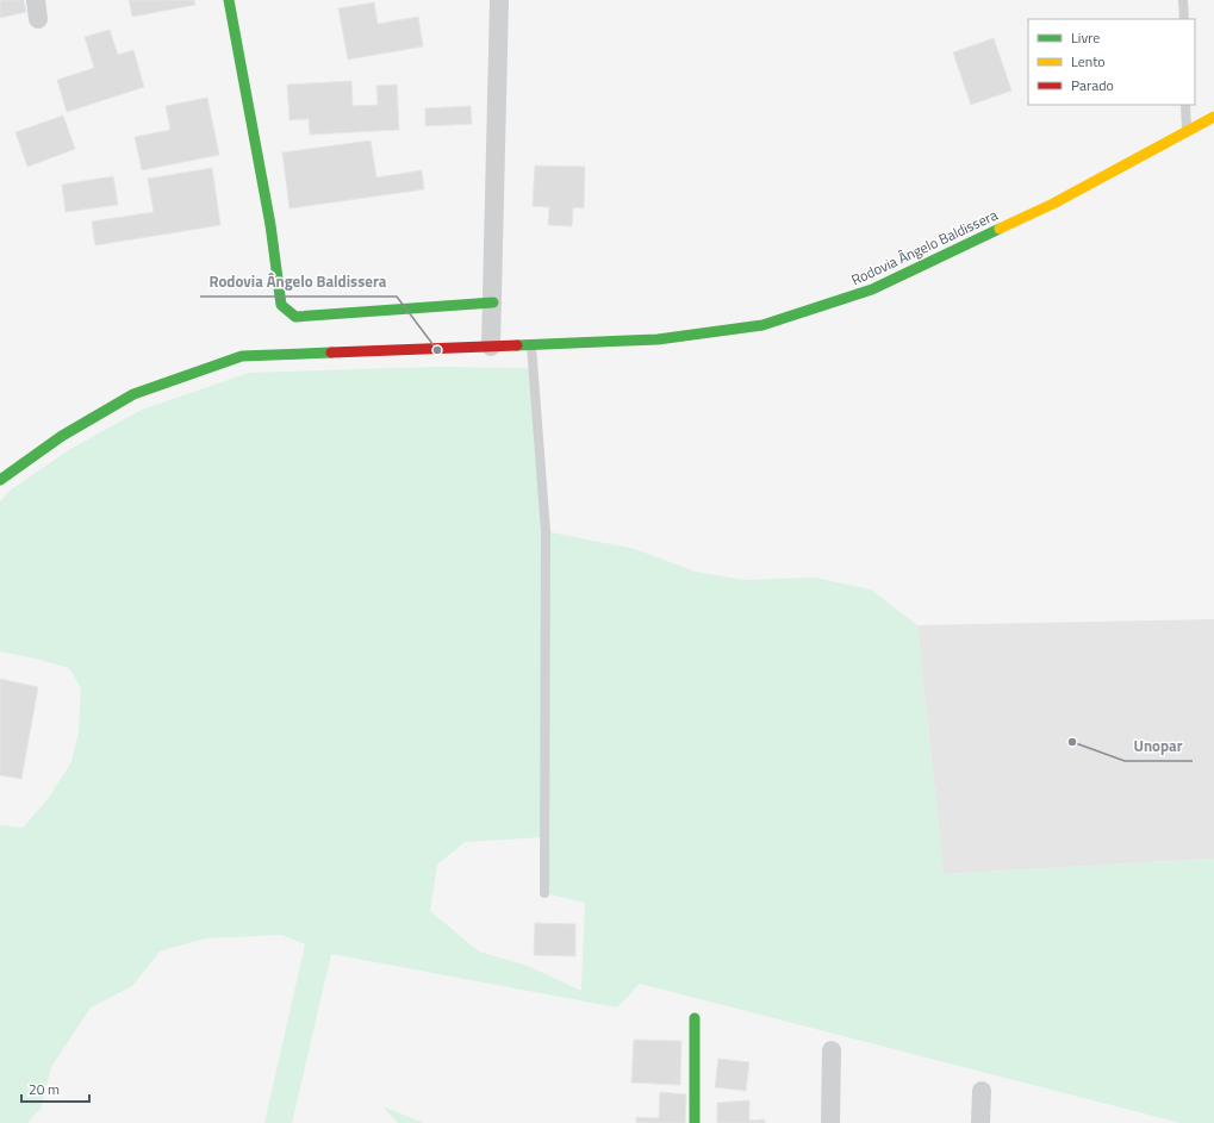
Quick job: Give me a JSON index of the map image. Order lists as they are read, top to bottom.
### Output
{
  "streets": {
    "street": ["Rodovia Ângelo Baldissera"]
  },
  "places": ["Rodovia Ângelo Baldissera", "Unopar"],
  "legend": ["Livre", "Lento", "Parado"],
  "scale_bar": "20 m"
}
